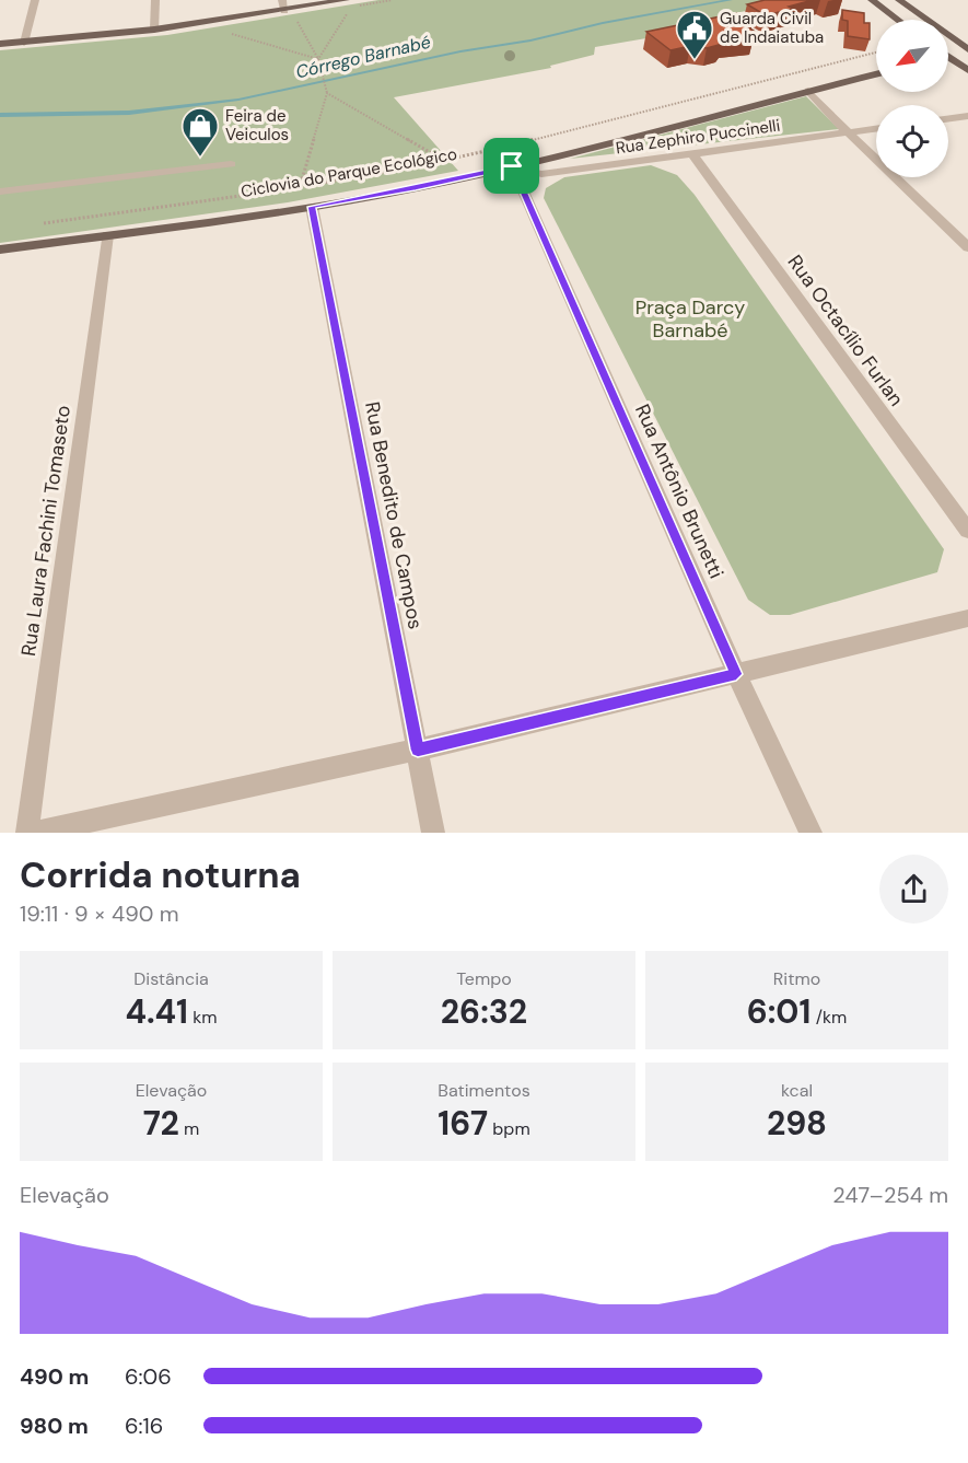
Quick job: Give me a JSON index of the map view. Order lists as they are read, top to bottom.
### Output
{
  "streets": {
    "street": [
      "Rua Zephiro Puccinelli",
      "Rua Octacílio Furlan",
      "Rua Antônio Brunetti",
      "Rua Benedito de Campos",
      "Rua Laura Fachini Tomaseto"
    ]
  },
  "crossings": [
    ["Rua Zephiro Puccinelli", "Rua Octacílio Furlan"],
    ["Rua Zephiro Puccinelli", "Rua Antônio Brunetti"]
  ],
  "water": ["Córrego Barnabé"],
  "parks": ["Praça Darcy Barnabé"],
  "places": {
    "public building": ["Guarda Civil de Indaiatuba"],
    "shop": ["Feira de Veiculos"]
  },
  "north": "bottom left",
  "page": {
    "heading": ["Corrida noturna", "19:11 · 9 × 490 m"],
    "stats": [
      ["Distância", "4.41 km"],
      ["Tempo", "26:32"],
      ["Ritmo", "6:01 /km"],
      ["Elevação", "72 m"],
      ["Batimentos", "167 bpm"],
      ["kcal", "298"]
    ],
    "chart": ["Elevação", "247–254 m"],
    "list": [
      {
        "name": "490 m",
        "note": "6:06"
      },
      {
        "name": "980 m",
        "note": "6:16"
      }
    ]
  }
}
